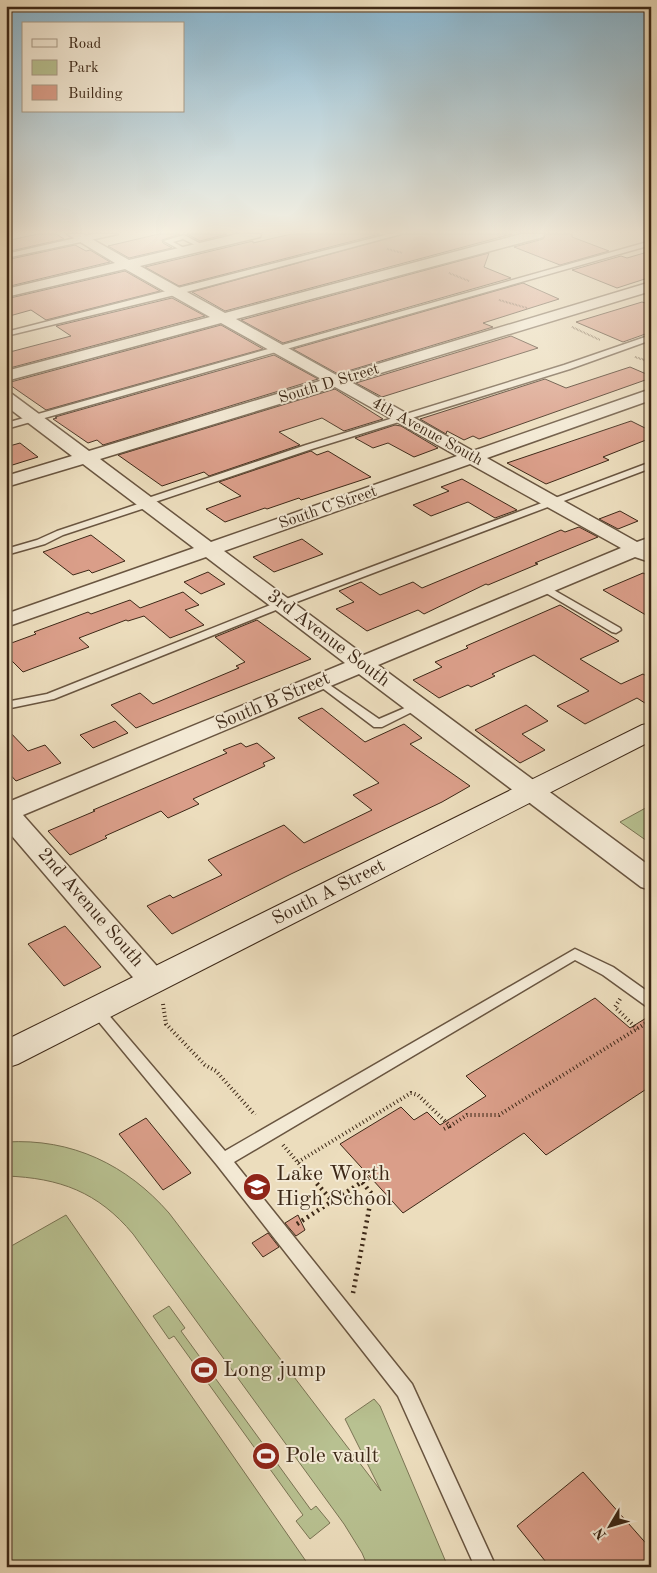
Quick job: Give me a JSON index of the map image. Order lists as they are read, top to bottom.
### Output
{
  "streets": {
    "street": [
      "South D Street",
      "4th Avenue South",
      "South C Street",
      "3rd Avenue South",
      "South B Street",
      "South A Street",
      "2nd Avenue South"
    ]
  },
  "crossings": [
    ["South D Street", "4th Avenue South"],
    ["South D Street", "3rd Avenue South"],
    ["4th Avenue South", "South C Street"],
    ["4th Avenue South", "South B Street"],
    ["South C Street", "3rd Avenue South"],
    ["3rd Avenue South", "South B Street"],
    ["3rd Avenue South", "South A Street"],
    ["South B Street", "2nd Avenue South"],
    ["South A Street", "2nd Avenue South"]
  ],
  "places": {
    "school or university": ["Lake Worth High School"],
    "sports": ["Long jump", "Pole vault"]
  },
  "legend": ["Road", "Park", "Building"],
  "north": "bottom left"
}
